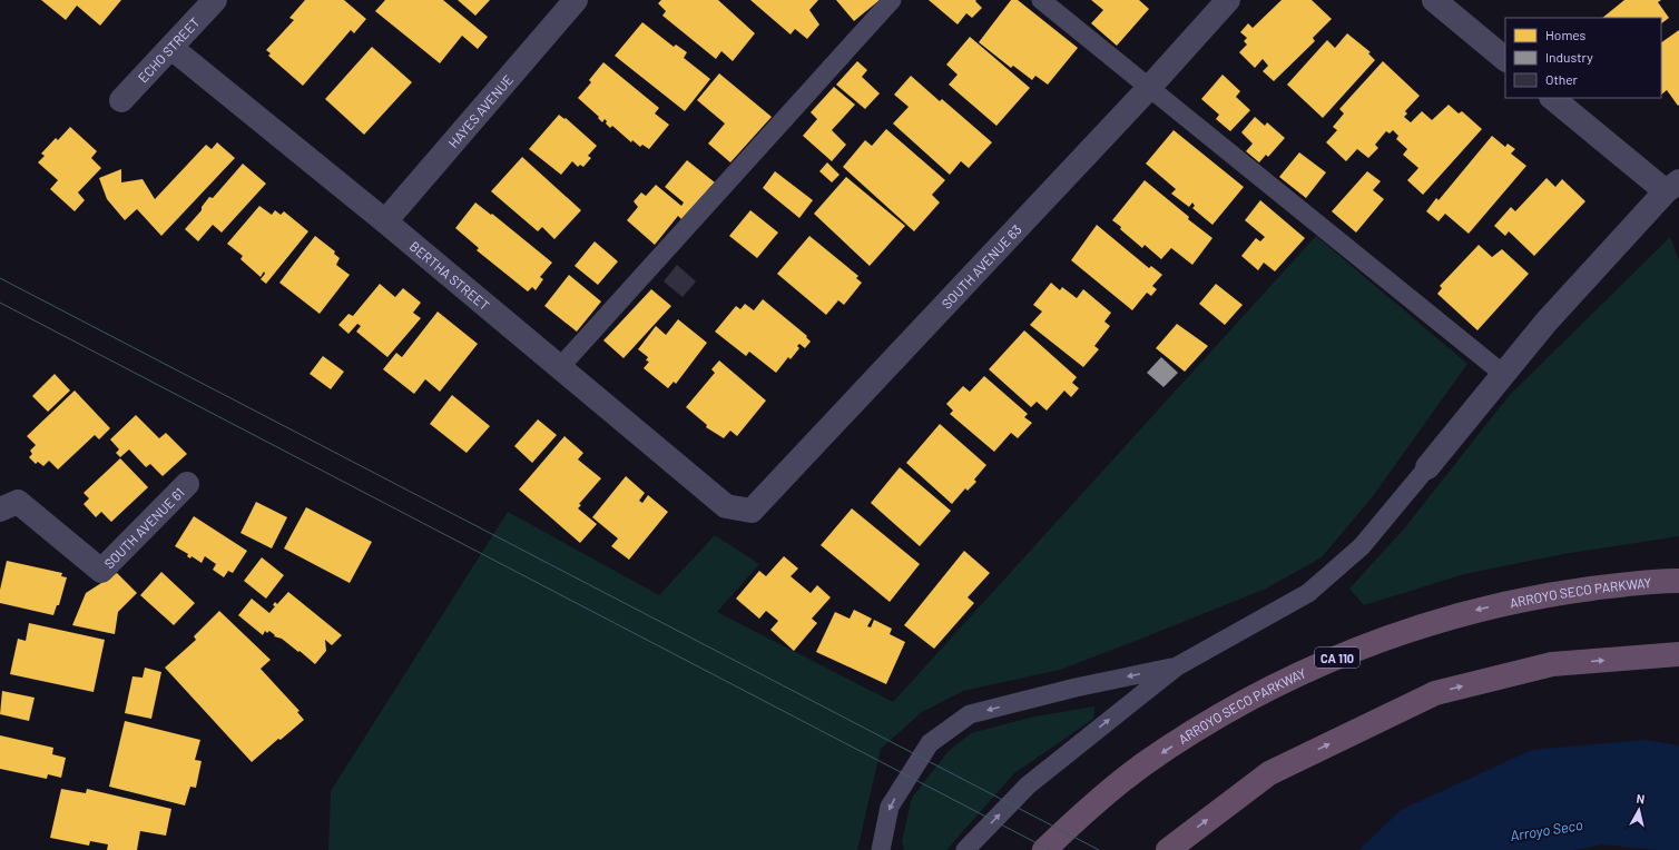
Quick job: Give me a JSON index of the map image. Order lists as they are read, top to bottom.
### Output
{
  "streets": {
    "highway": ["ARROYO SECO PARKWAY", "CA 110"],
    "street": [
      "ECHO STREET",
      "HAYES AVENUE",
      "SOUTH AVENUE 63",
      "BERTHA STREET",
      "SOUTH AVENUE 61"
    ]
  },
  "crossings": [
    ["ECHO STREET", "BERTHA STREET"],
    ["HAYES AVENUE", "BERTHA STREET"],
    ["SOUTH AVENUE 63", "BERTHA STREET"]
  ],
  "water": ["Arroyo Seco"],
  "legend": ["Homes", "Industry", "Other"],
  "north": "top"
}
